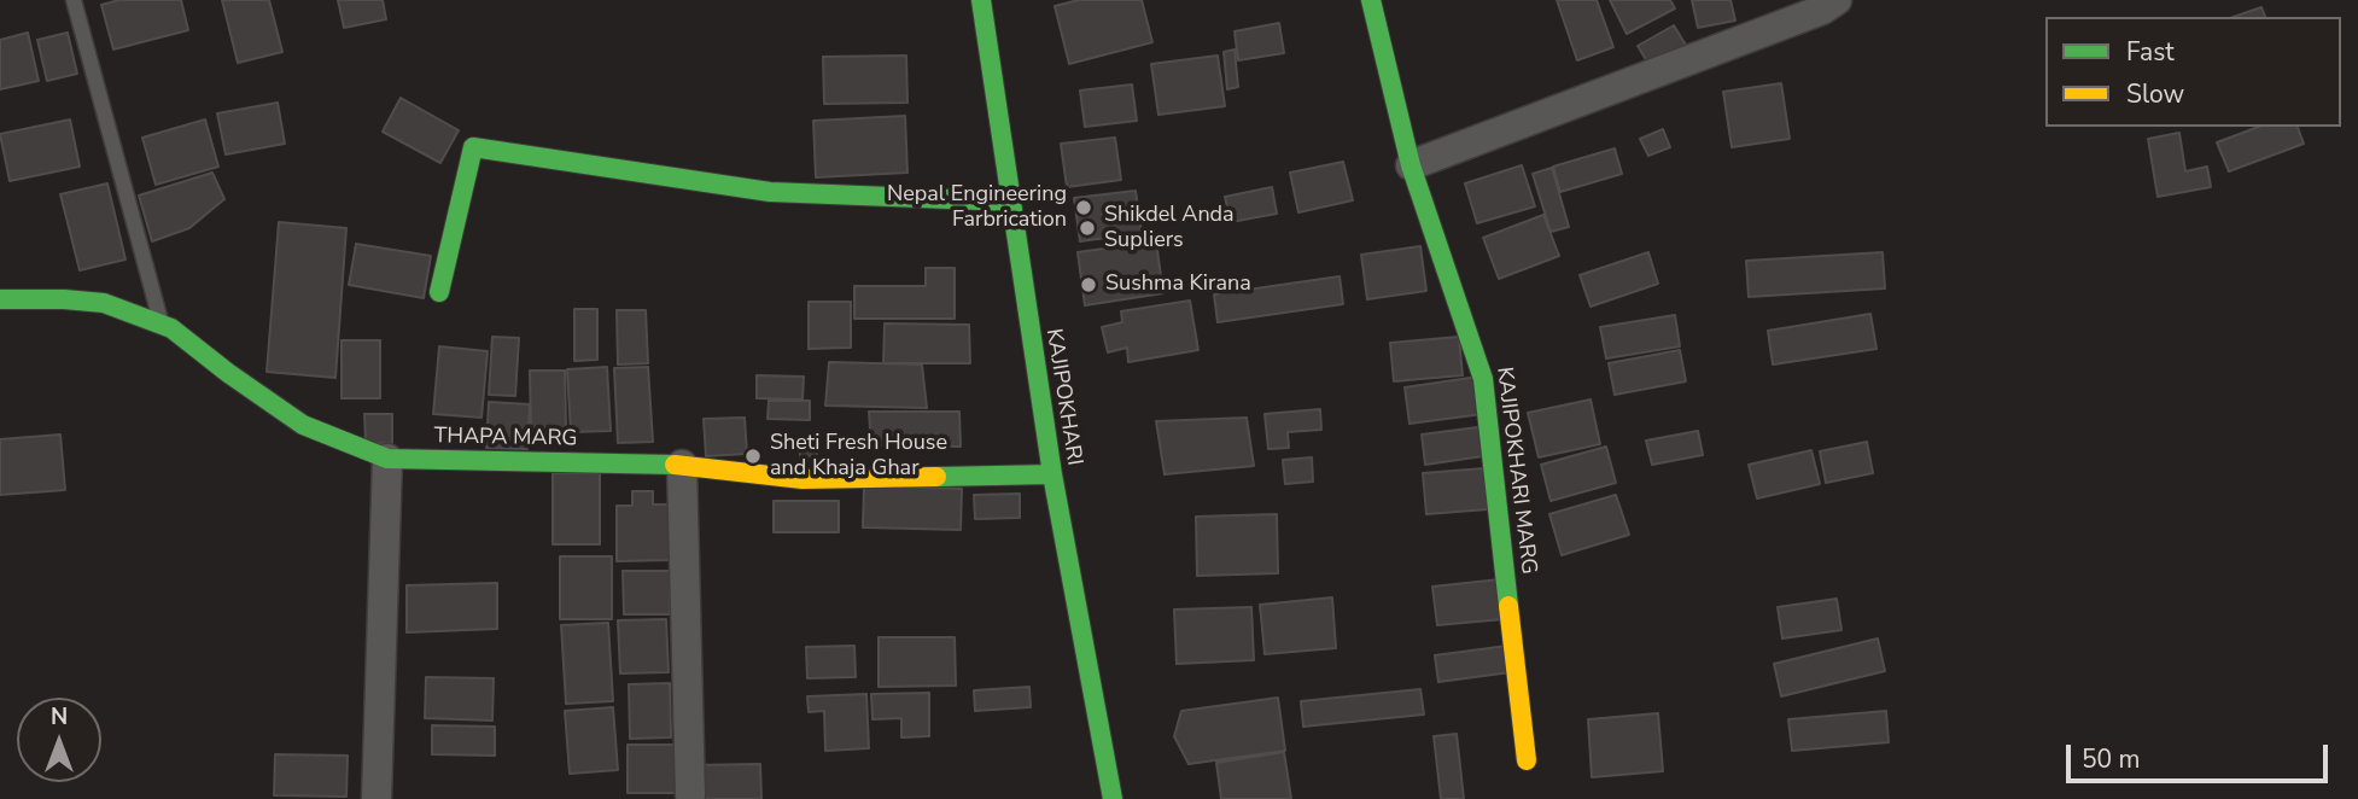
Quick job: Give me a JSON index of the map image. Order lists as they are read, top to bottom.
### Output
{
  "streets": {
    "street": ["KAJIPOKHARI", "THAPA MARG", "KAJIPOKHARI MARG"]
  },
  "crossings": [
    ["KAJIPOKHARI", "THAPA MARG"]
  ],
  "places": [
    "Nepal Engineering Farbrication",
    "Shikdel Anda Supliers",
    "Sushma Kirana",
    "Sheti Fresh House and Khaja Ghar"
  ],
  "legend": ["Fast", "Slow"],
  "scale_bar": "50 m",
  "north": "top"
}
